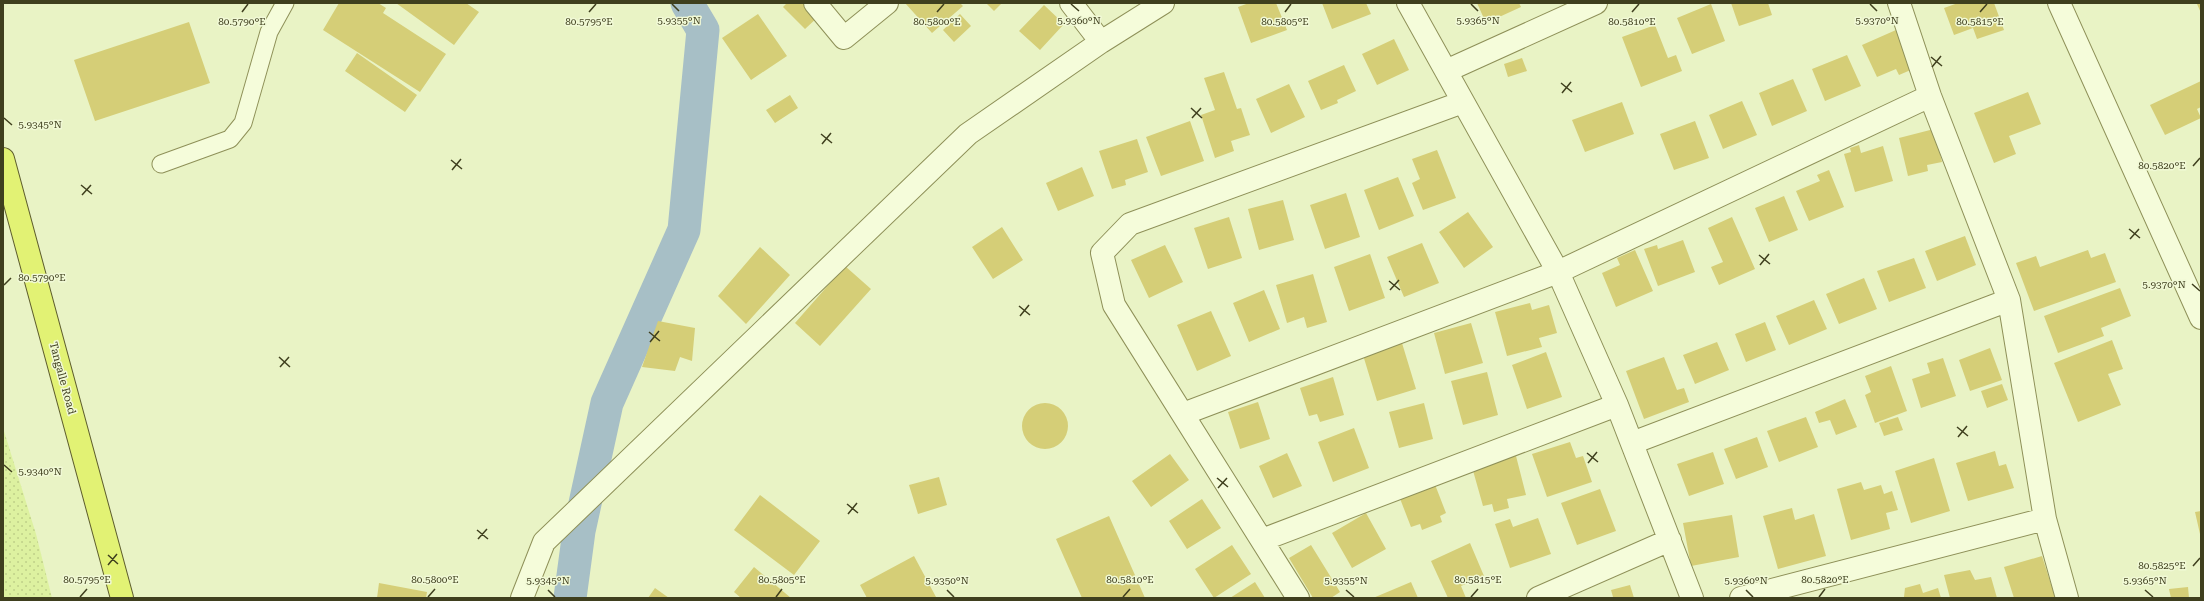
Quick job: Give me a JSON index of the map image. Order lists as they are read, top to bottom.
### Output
{
  "streets": {
    "highway": ["Tangalle Road"]
  },
  "coordinates": [
    "5.9355°N",
    "5.9360°N",
    "5.9365°N",
    "5.9370°N",
    "80.5790°E",
    "80.5795°E",
    "80.5805°E",
    "80.5815°E",
    "80.5800°E",
    "80.5810°E",
    "5.9345°N",
    "80.5820°E",
    "5.9340°N",
    "80.5825°E",
    "5.9350°N"
  ]
}
